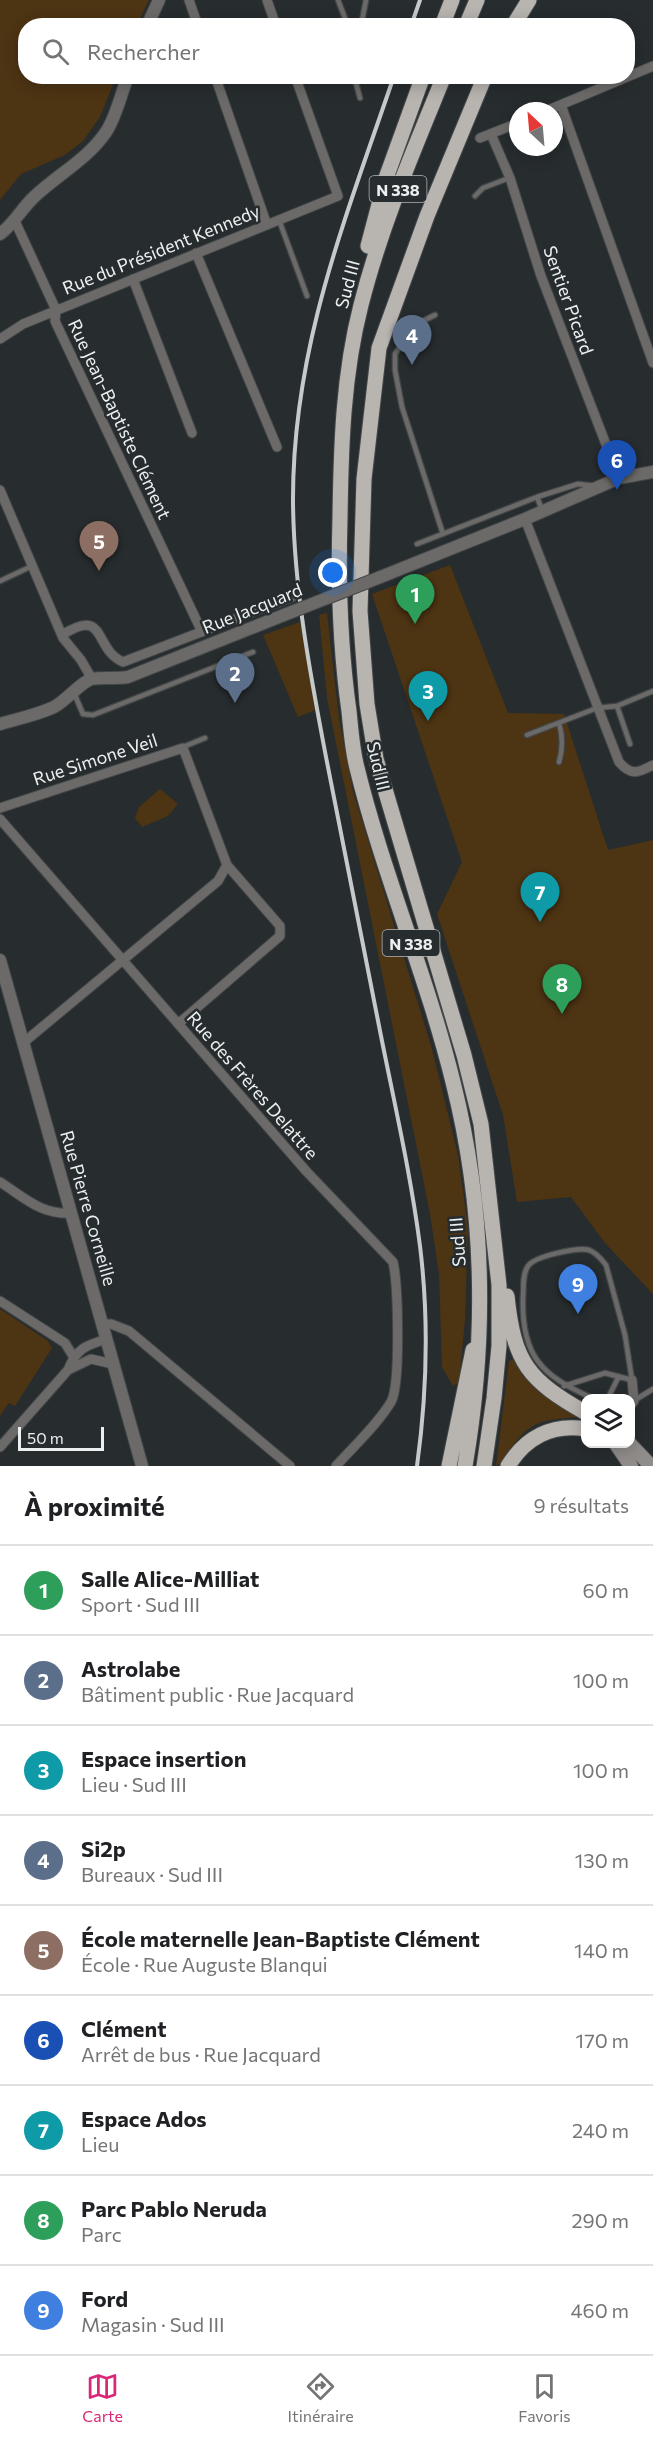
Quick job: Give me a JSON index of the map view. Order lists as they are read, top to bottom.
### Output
{
  "streets": {
    "highway": ["N 338", "Sud III"],
    "street": [
      "Rue du Président Kennedy",
      "Sentier Picard",
      "Rue Jean-Baptiste Clément",
      "Rue Jacquard",
      "Rue Simone Veil",
      "Rue des Frères Delattre",
      "Rue Pierre Corneille"
    ]
  },
  "crossings": [
    ["Rue du Président Kennedy", "Rue Jean-Baptiste Clément"],
    ["Sentier Picard", "Rue Jacquard"]
  ],
  "scale_bar": "50 m",
  "north": "top left",
  "page": {
    "search": "Rechercher",
    "pins": [
      "4",
      "6",
      "5",
      "1",
      "2",
      "3",
      "7",
      "8",
      "9"
    ],
    "scale": "50 m",
    "heading": ["À proximité", "9 résultats"],
    "list": [
      {
        "mark": "1",
        "name": "Salle Alice-Milliat",
        "note": "Sport · Sud III",
        "value": "60 m"
      },
      {
        "mark": "2",
        "name": "Astrolabe",
        "note": "Bâtiment public · Rue Jacquard",
        "value": "100 m"
      },
      {
        "mark": "3",
        "name": "Espace insertion",
        "note": "Lieu · Sud III",
        "value": "100 m"
      },
      {
        "mark": "4",
        "name": "Si2p",
        "note": "Bureaux · Sud III",
        "value": "130 m"
      },
      {
        "mark": "5",
        "name": "École maternelle Jean-Baptiste Clément",
        "note": "École · Rue Auguste Blanqui",
        "value": "140 m"
      },
      {
        "mark": "6",
        "name": "Clément",
        "note": "Arrêt de bus · Rue Jacquard",
        "value": "170 m"
      },
      {
        "mark": "7",
        "name": "Espace Ados",
        "note": "Lieu",
        "value": "240 m"
      },
      {
        "mark": "8",
        "name": "Parc Pablo Neruda",
        "note": "Parc",
        "value": "290 m"
      },
      {
        "mark": "9",
        "name": "Ford",
        "note": "Magasin · Sud III",
        "value": "460 m"
      }
    ],
    "nav": ["Carte", "Itinéraire", "Favoris"]
  }
}
